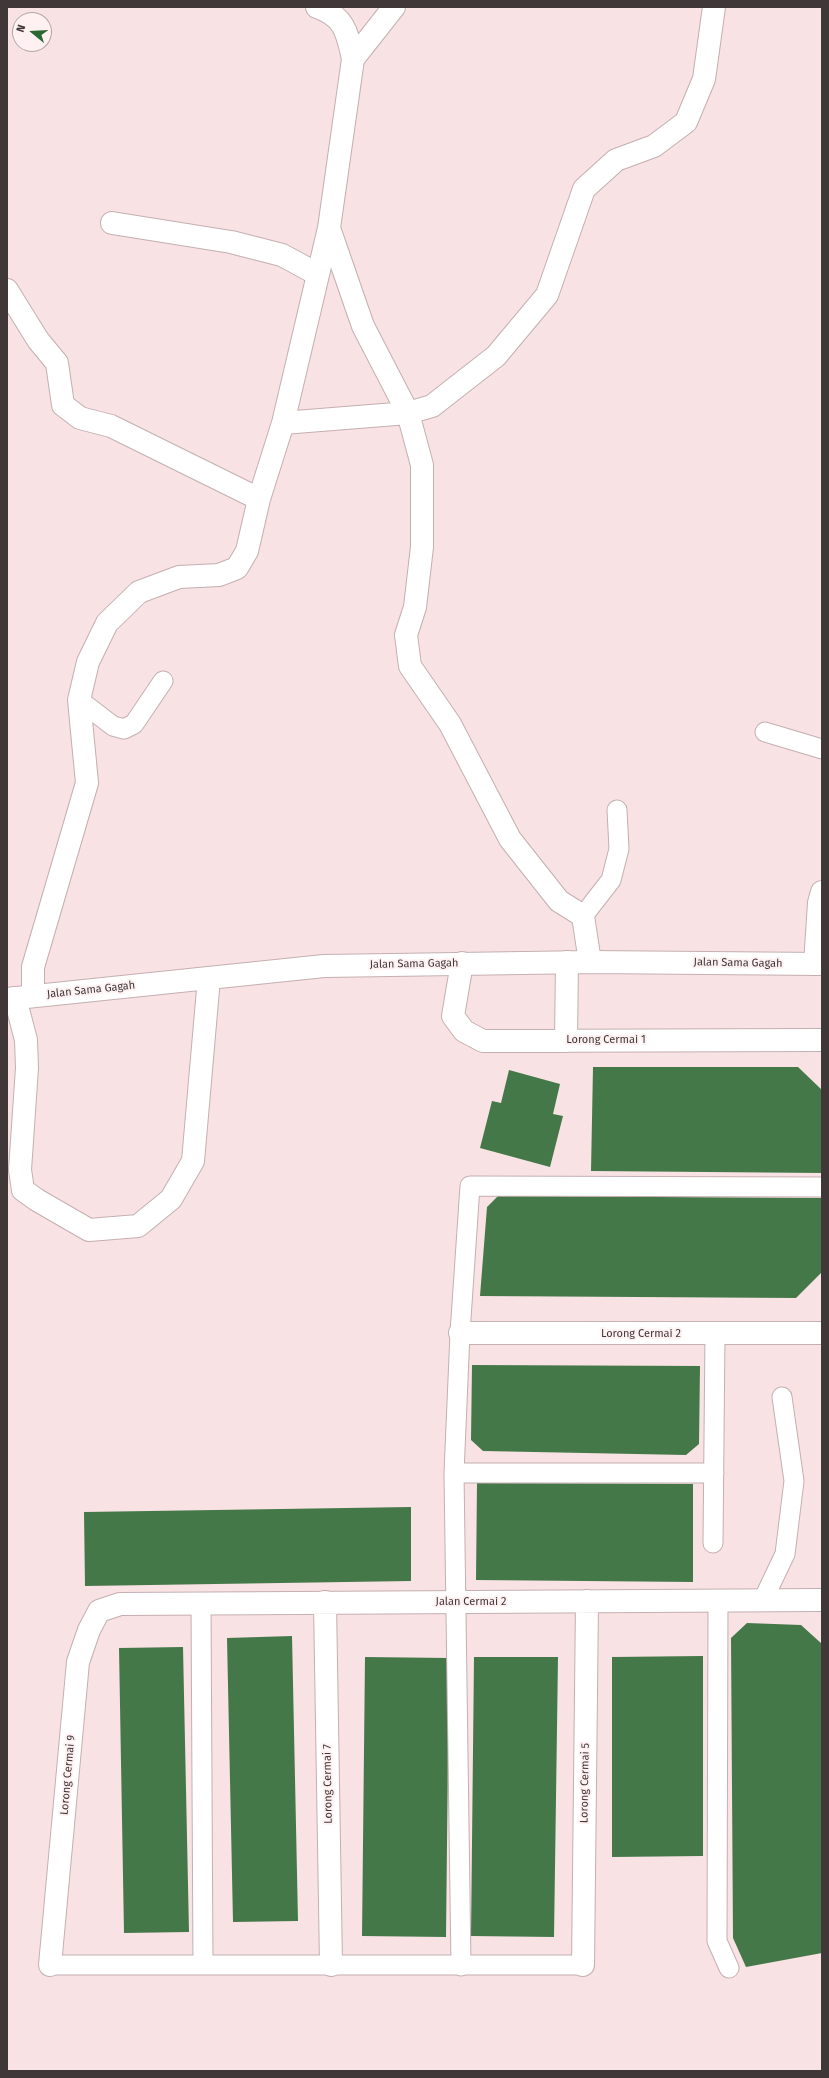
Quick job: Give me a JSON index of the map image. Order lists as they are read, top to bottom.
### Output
{
  "streets": {
    "street": [
      "Jalan Sama Gagah",
      "Lorong Cermai 1",
      "Lorong Cermai 2",
      "Jalan Cermai 2",
      "Lorong Cermai 9",
      "Lorong Cermai 5",
      "Lorong Cermai 7"
    ]
  },
  "crossings": [
    ["Jalan Sama Gagah", "Lorong Cermai 1"],
    ["Jalan Cermai 2", "Lorong Cermai 9"],
    ["Jalan Cermai 2", "Lorong Cermai 5"],
    ["Jalan Cermai 2", "Lorong Cermai 7"]
  ],
  "north": "left"
}
